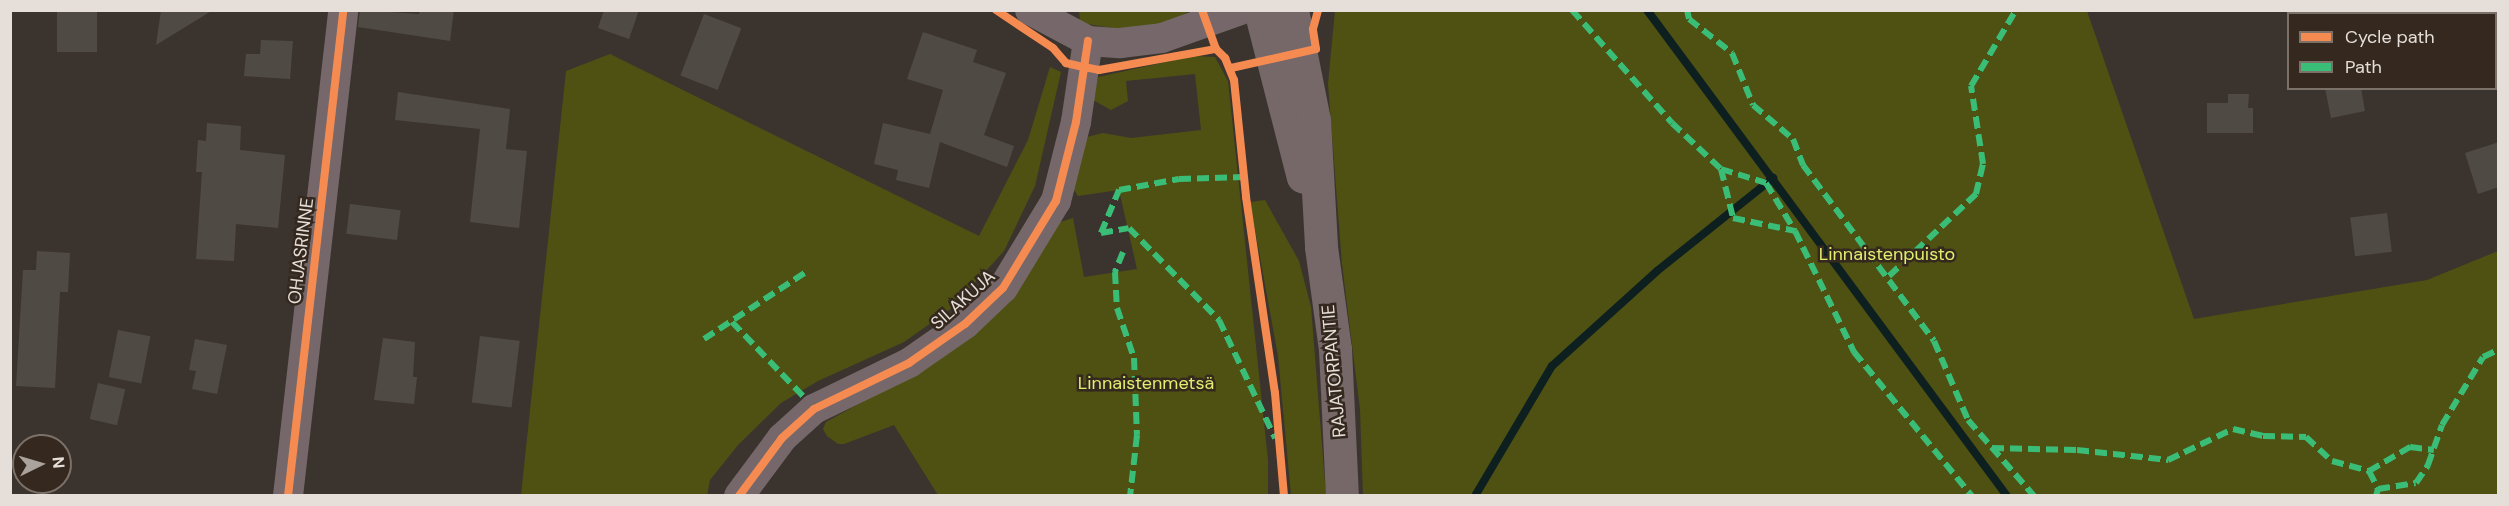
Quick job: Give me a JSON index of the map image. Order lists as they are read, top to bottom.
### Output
{
  "streets": {
    "main road": ["RAJATORPANTIE"],
    "street": ["OHJASRINNE", "SILAKUJA"]
  },
  "parks": ["Linnaistenpuisto", "Linnaistenmetsä"],
  "legend": ["Cycle path", "Path"],
  "north": "right"
}
